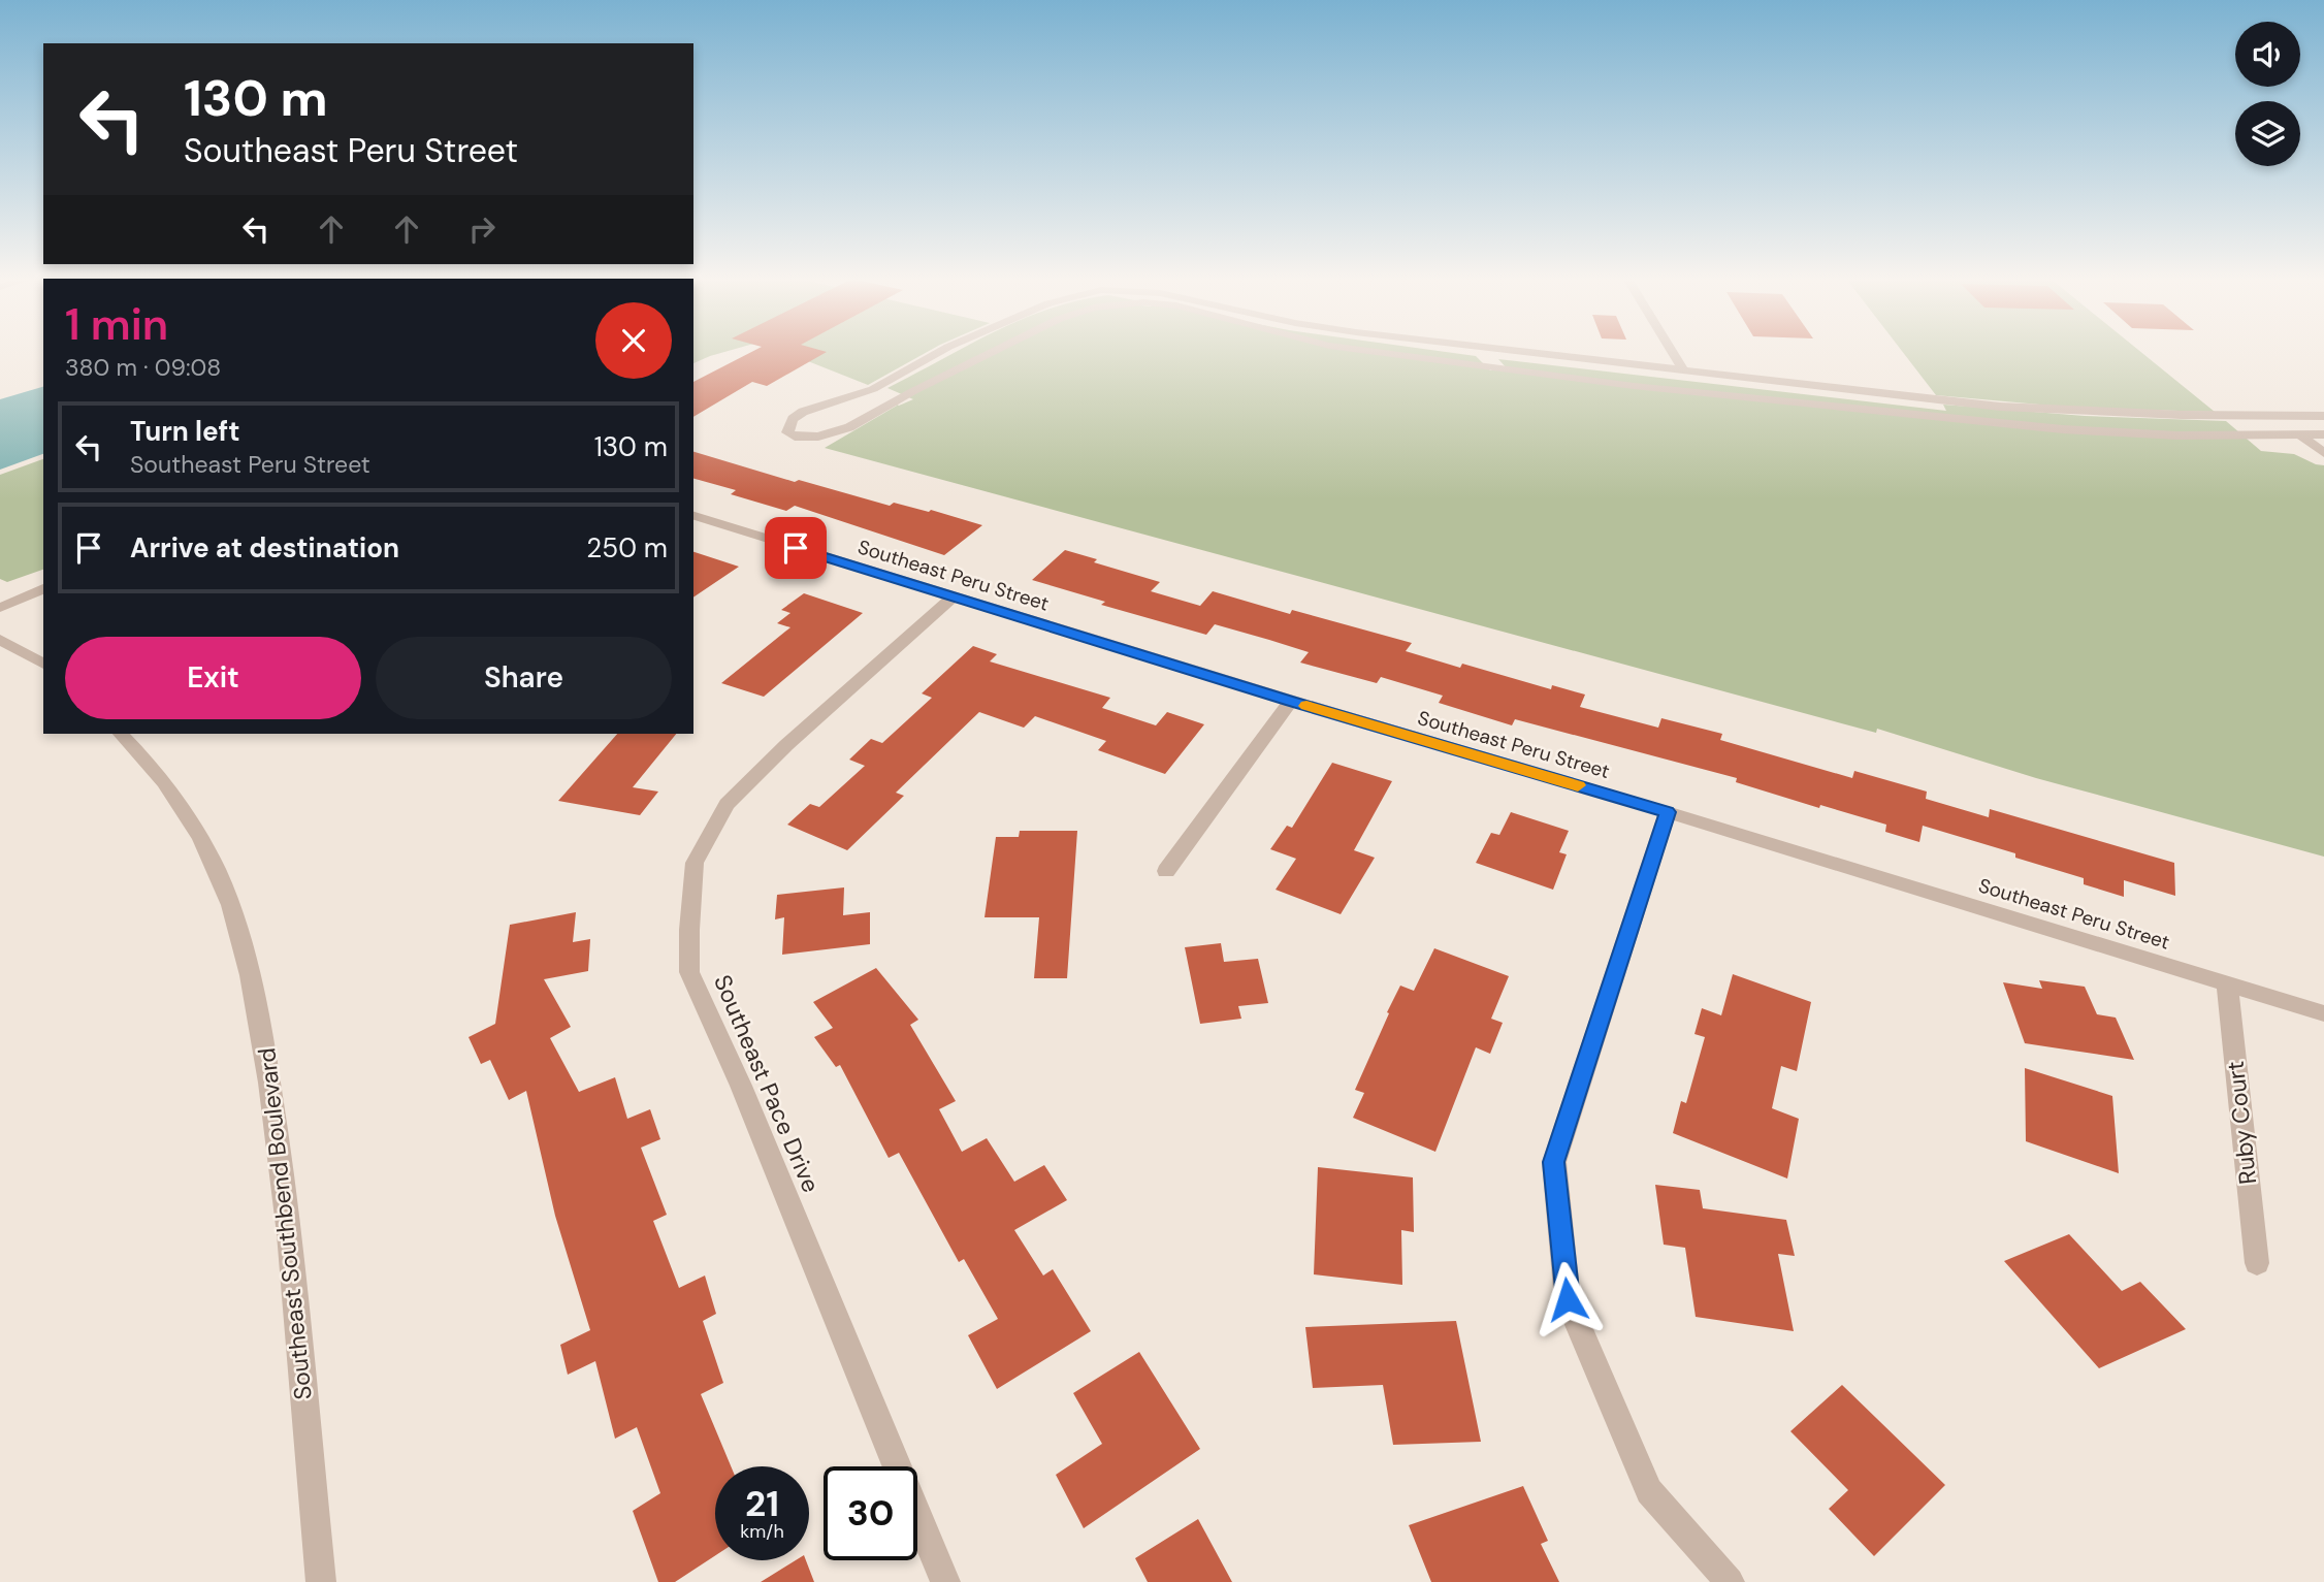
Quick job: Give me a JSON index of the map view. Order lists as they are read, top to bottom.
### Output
{
  "streets": {
    "street": [
      "Southeast Peru Street",
      "Southeast Pace Drive",
      "Ruby Court",
      "Southeast Southbend Boulevard"
    ]
  },
  "crossings": [
    ["Southeast Peru Street", "Southeast Pace Drive"],
    ["Southeast Peru Street", "Ruby Court"]
  ],
  "page": {
    "turn": ["130 m", "Southeast Peru Street"],
    "heading": ["1 min", "380 m · 09:08"],
    "list": [
      {
        "name": "Turn left",
        "note": "Southeast Peru Street",
        "value": "130 m"
      },
      {
        "name": "Arrive at destination",
        "value": "250 m"
      }
    ],
    "buttons": ["Exit", "Share"],
    "speed": "21 km/h",
    "limit": "30"
  }
}
